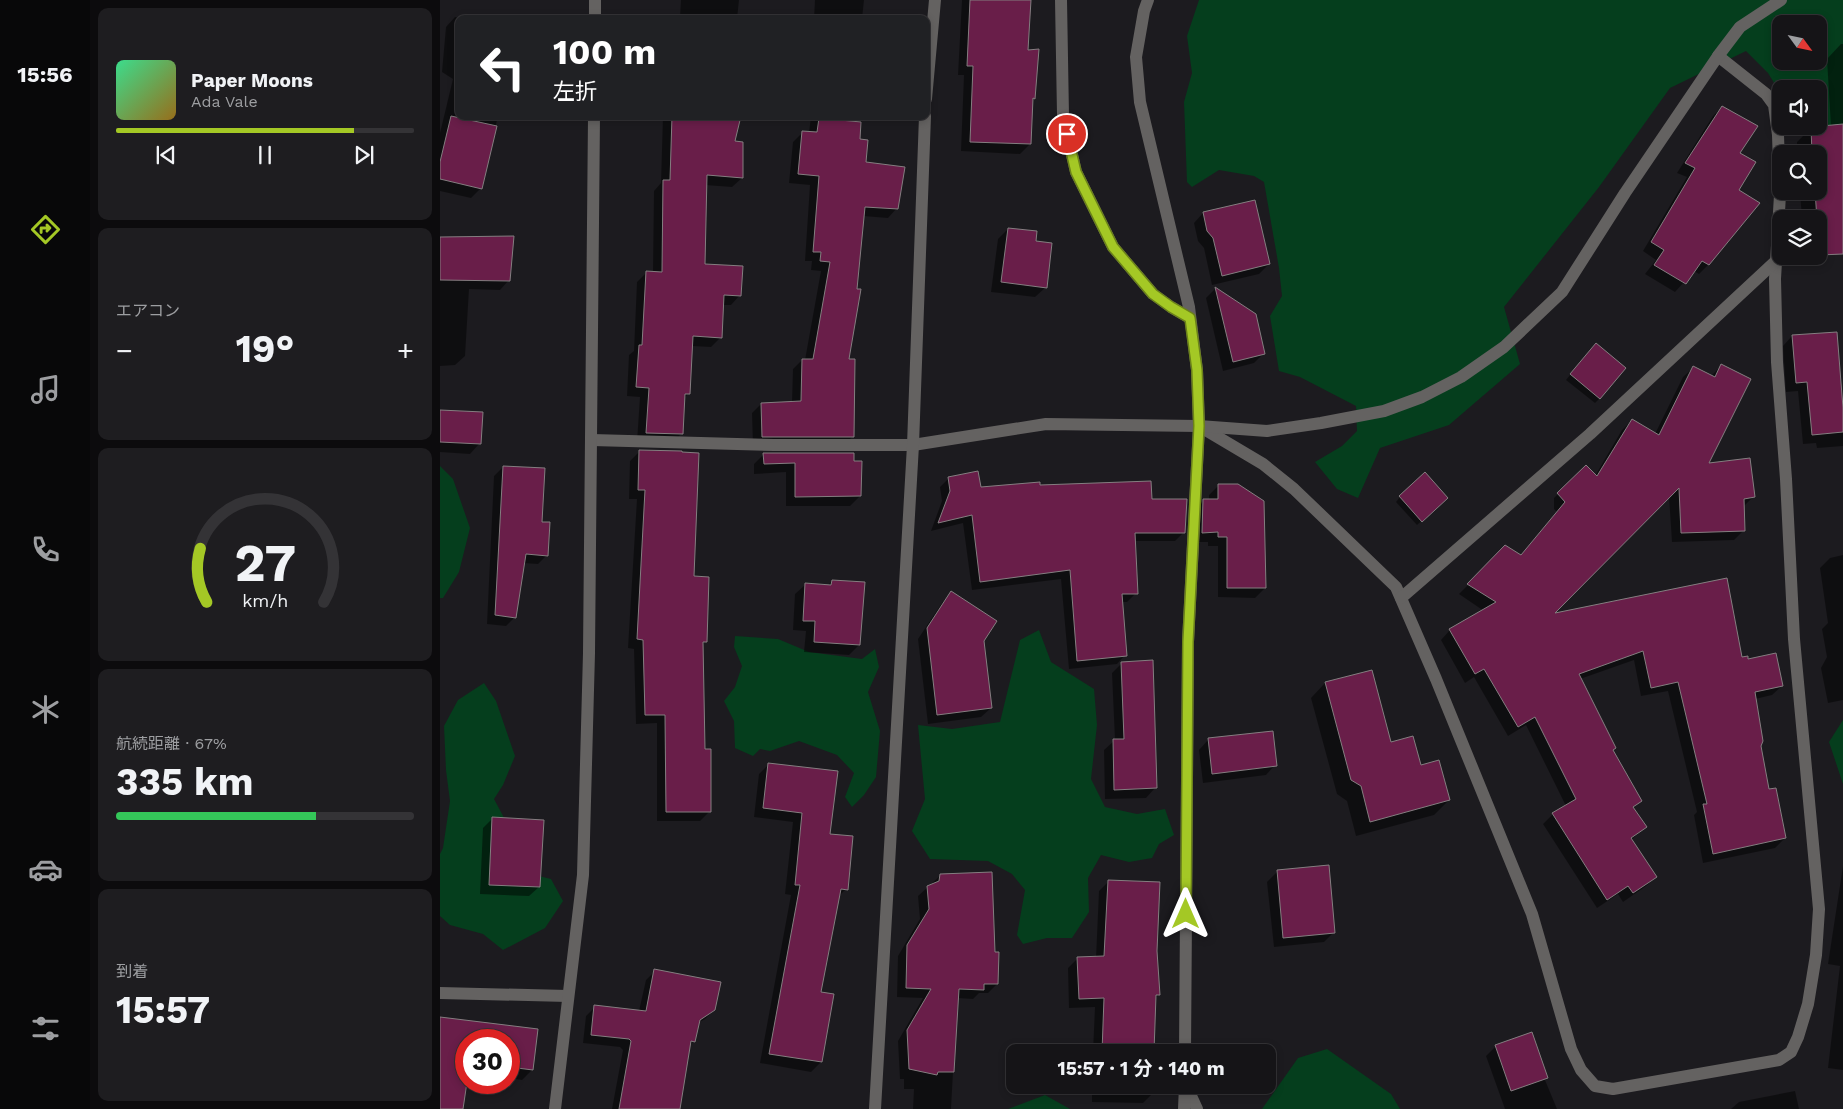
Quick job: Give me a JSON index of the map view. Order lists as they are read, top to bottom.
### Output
{
  "north": "bottom right",
  "page": {
    "tabs": "15:56",
    "turn": ["100 m", "左折"],
    "song": ["Paper Moons", "Ada Vale"],
    "tile": [
      "エアコン",
      ["航続距離 · 67%", "335 km"],
      ["到着", "15:57"]
    ],
    "heat": ["−", "19°", "+"],
    "limit": "30",
    "trip": "15:57 · 1 分 · 140 m",
    "gauge": ["27", "km/h"]
  }
}
